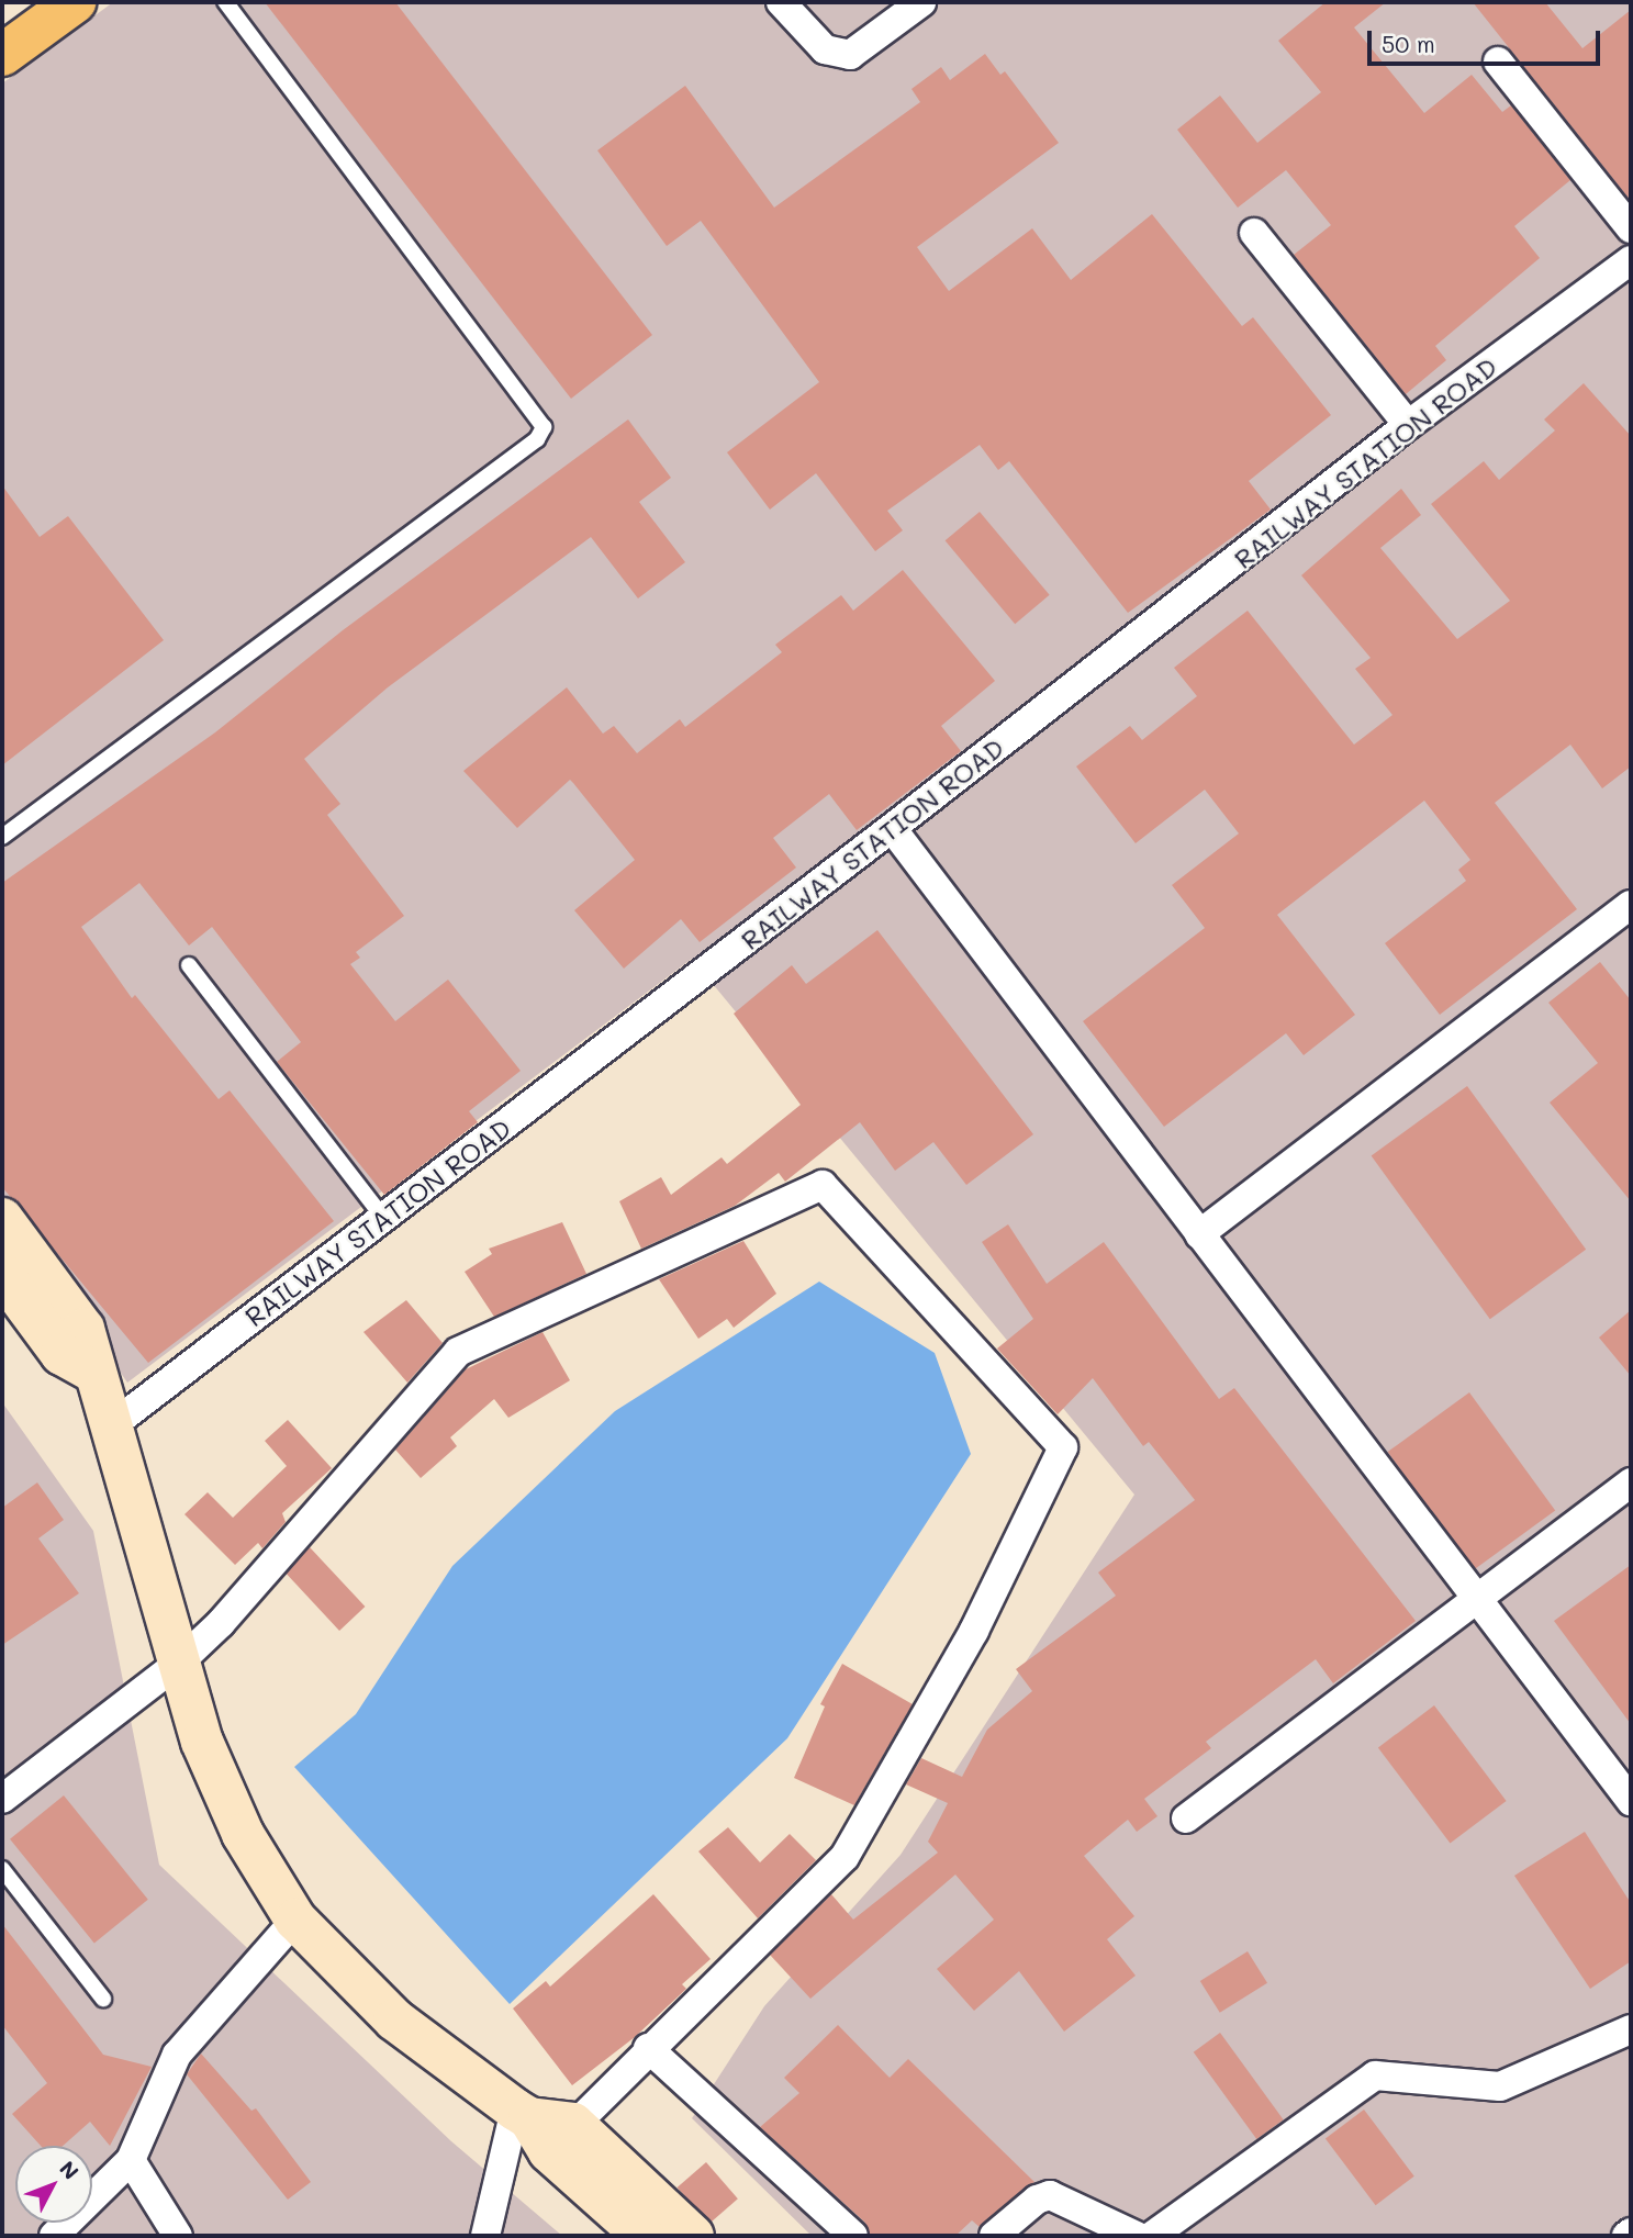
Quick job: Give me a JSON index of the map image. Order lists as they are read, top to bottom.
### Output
{
  "streets": {
    "street": ["RAILWAY STATION ROAD"]
  },
  "scale_bar": "50 m",
  "north": "top right"
}
